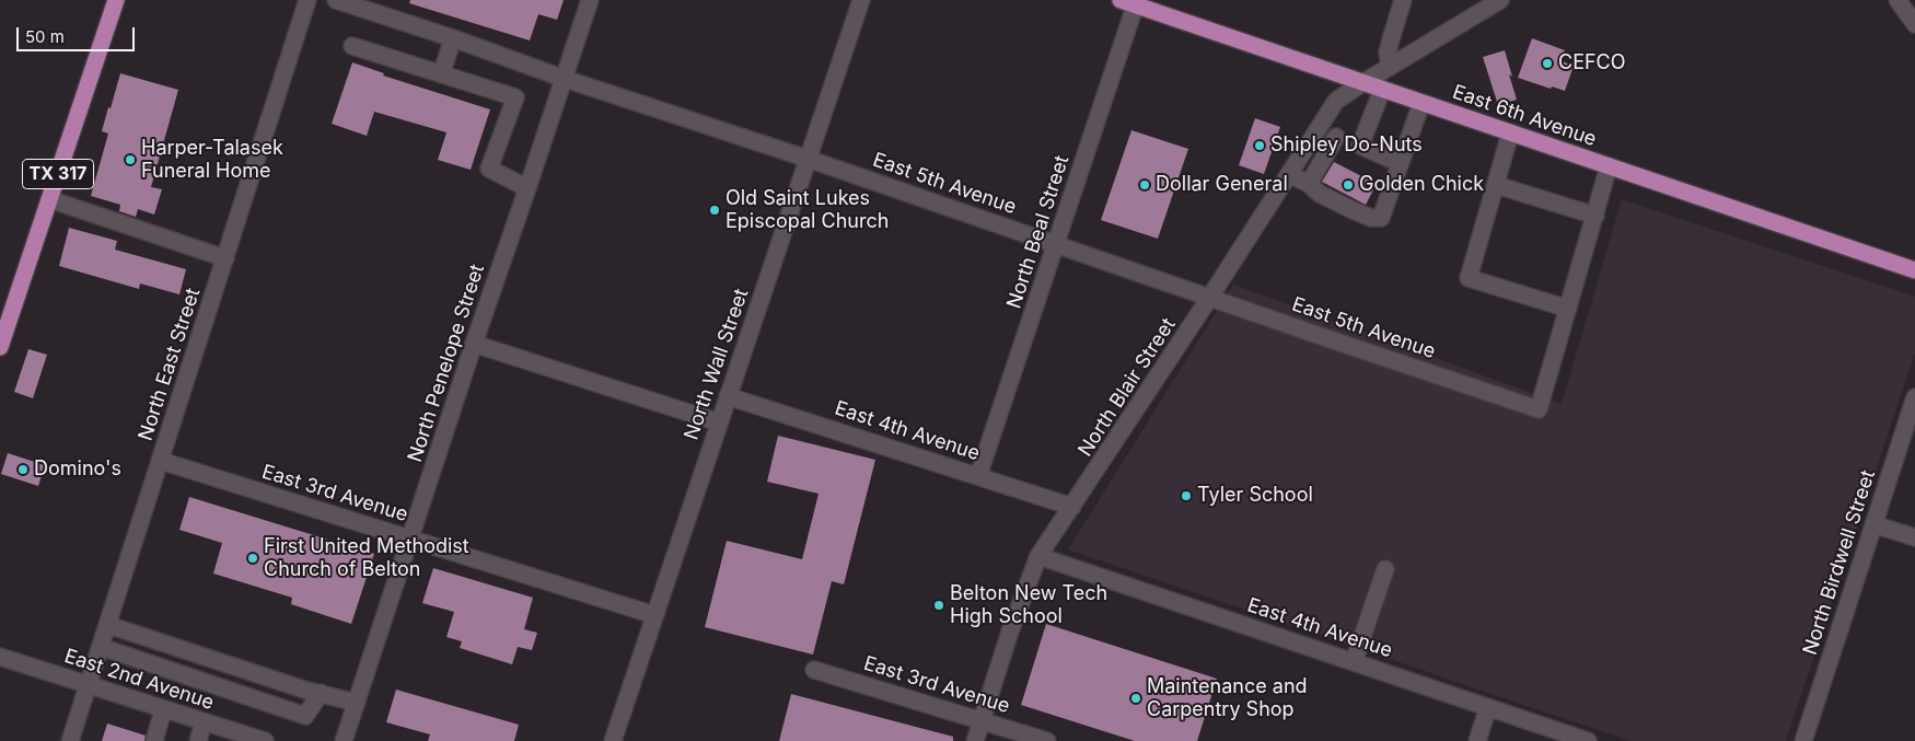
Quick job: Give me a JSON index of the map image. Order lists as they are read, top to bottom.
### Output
{
  "streets": {
    "main road": ["East 6th Avenue", "TX 317"],
    "street": [
      "East 5th Avenue",
      "North Beal Street",
      "North Penelope Street",
      "North East Street",
      "North Wall Street",
      "North Blair Street",
      "East 4th Avenue",
      "East 3rd Avenue",
      "North Birdwell Street",
      "East 2nd Avenue"
    ]
  },
  "crossings": [
    ["East 6th Avenue", "North Beal Street"],
    ["East 6th Avenue", "North Blair Street"],
    ["East 5th Avenue", "North Beal Street"],
    ["East 5th Avenue", "North Penelope Street"],
    ["East 5th Avenue", "North Wall Street"],
    ["East 5th Avenue", "North Blair Street"],
    ["North Beal Street", "East 4th Avenue"],
    ["North Penelope Street", "East 3rd Avenue"],
    ["North East Street", "East 3rd Avenue"],
    ["North East Street", "East 2nd Avenue"],
    ["North Wall Street", "East 4th Avenue"],
    ["North Wall Street", "East 3rd Avenue"],
    ["North Blair Street", "East 4th Avenue"],
    ["North Blair Street", "East 3rd Avenue"]
  ],
  "places": [
    "CEFCO",
    "Shipley Do-Nuts",
    "Harper-Talasek Funeral Home",
    "Dollar General",
    "Golden Chick",
    "Old Saint Lukes Episcopal Church",
    "Domino's",
    "Tyler School",
    "First United Methodist Church of Belton",
    "Belton New Tech High School",
    "Maintenance and Carpentry Shop"
  ],
  "scale_bar": "50 m"
}
